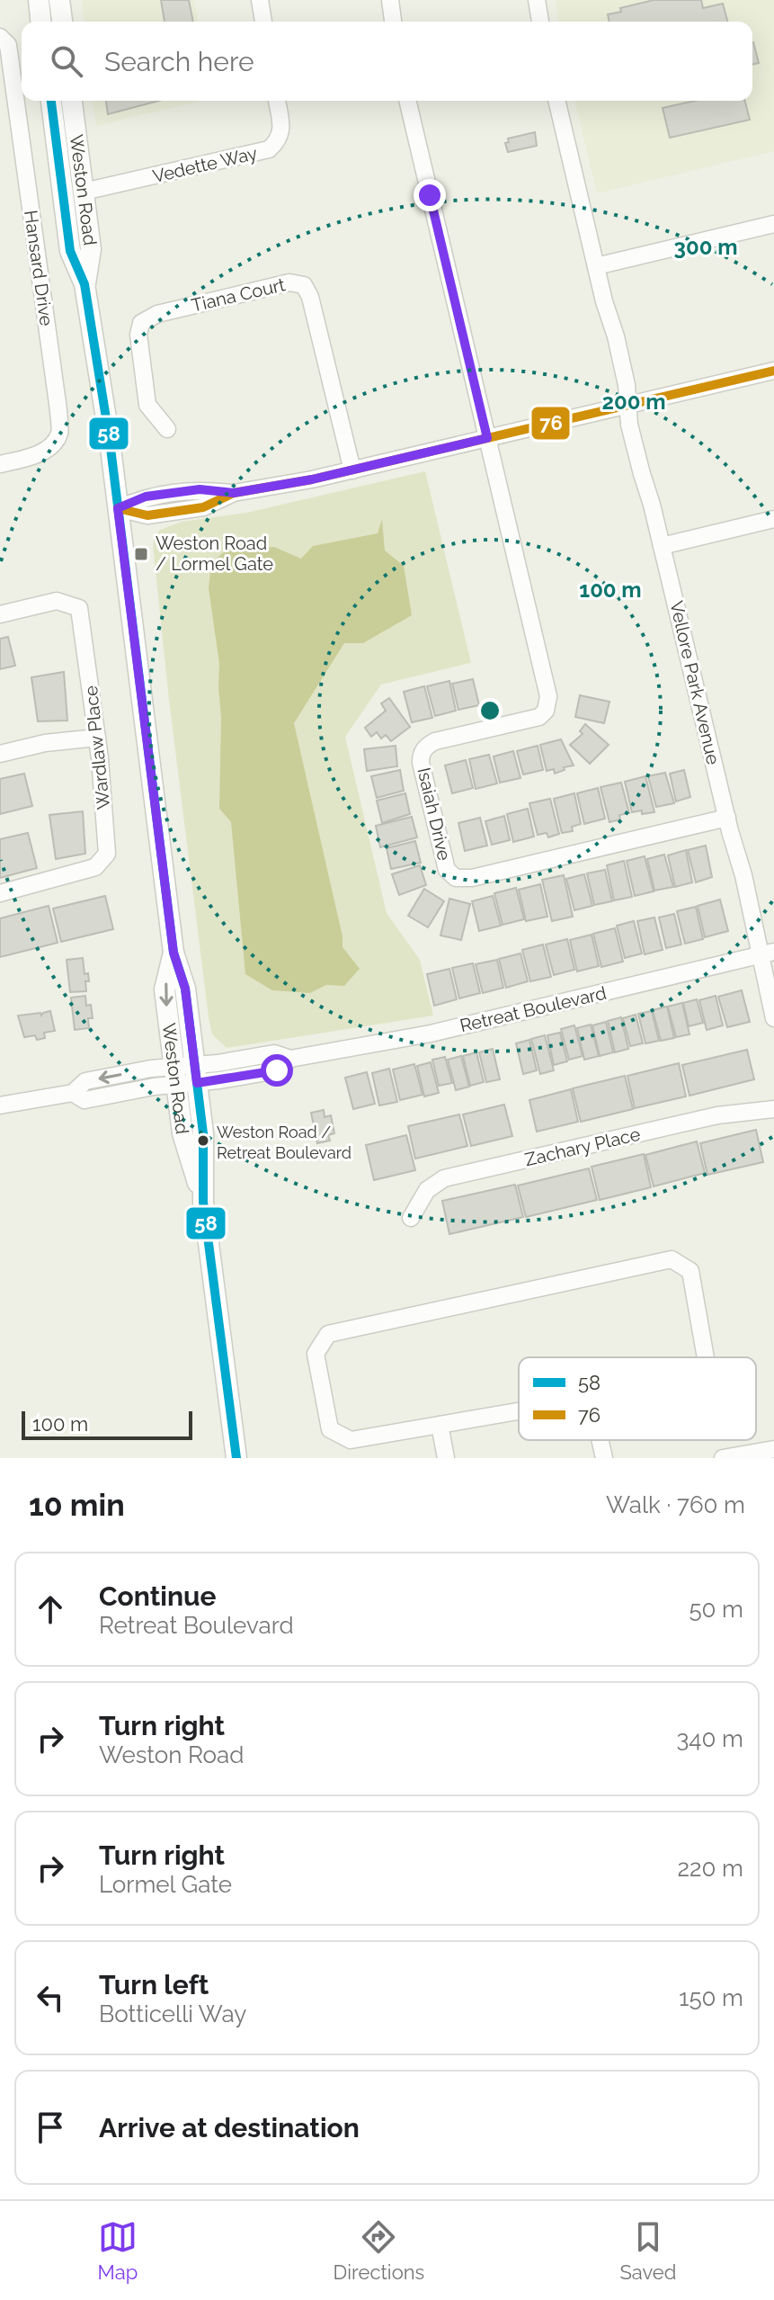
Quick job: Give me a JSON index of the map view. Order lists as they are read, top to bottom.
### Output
{
  "streets": {
    "main road": ["Weston Road"],
    "street": [
      "Vedette Way",
      "Hansard Drive",
      "Tiana Court",
      "Vellore Park Avenue",
      "Wardlaw Place",
      "Isaiah Drive",
      "Retreat Boulevard",
      "Zachary Place"
    ]
  },
  "crossings": [
    ["Vedette Way", "Weston Road"],
    ["Weston Road", "Retreat Boulevard"],
    ["Vellore Park Avenue", "Isaiah Drive"],
    ["Vellore Park Avenue", "Retreat Boulevard"]
  ],
  "places": {
    "transit": ["Weston Road / Lormel Gate"],
    "other": ["Weston Road / Retreat Boulevard"]
  },
  "lines": ["transit line 58", "transit line 76"],
  "legend": ["58", "76"],
  "scale_bar": "100 m",
  "page": {
    "search": "Search here",
    "scale": "100 m",
    "heading": ["10 min", "Walk · 760 m"],
    "list": [
      ["Continue", "Retreat Boulevard", "50 m"],
      ["Turn right", "Weston Road", "340 m"],
      ["Turn right", "Lormel Gate", "220 m"],
      ["Turn left", "Botticelli Way", "150 m"],
      "Arrive at destination"
    ],
    "nav": ["Map", "Directions", "Saved"]
  },
  "rings": ["300 m", "200 m", "100 m"]
}
